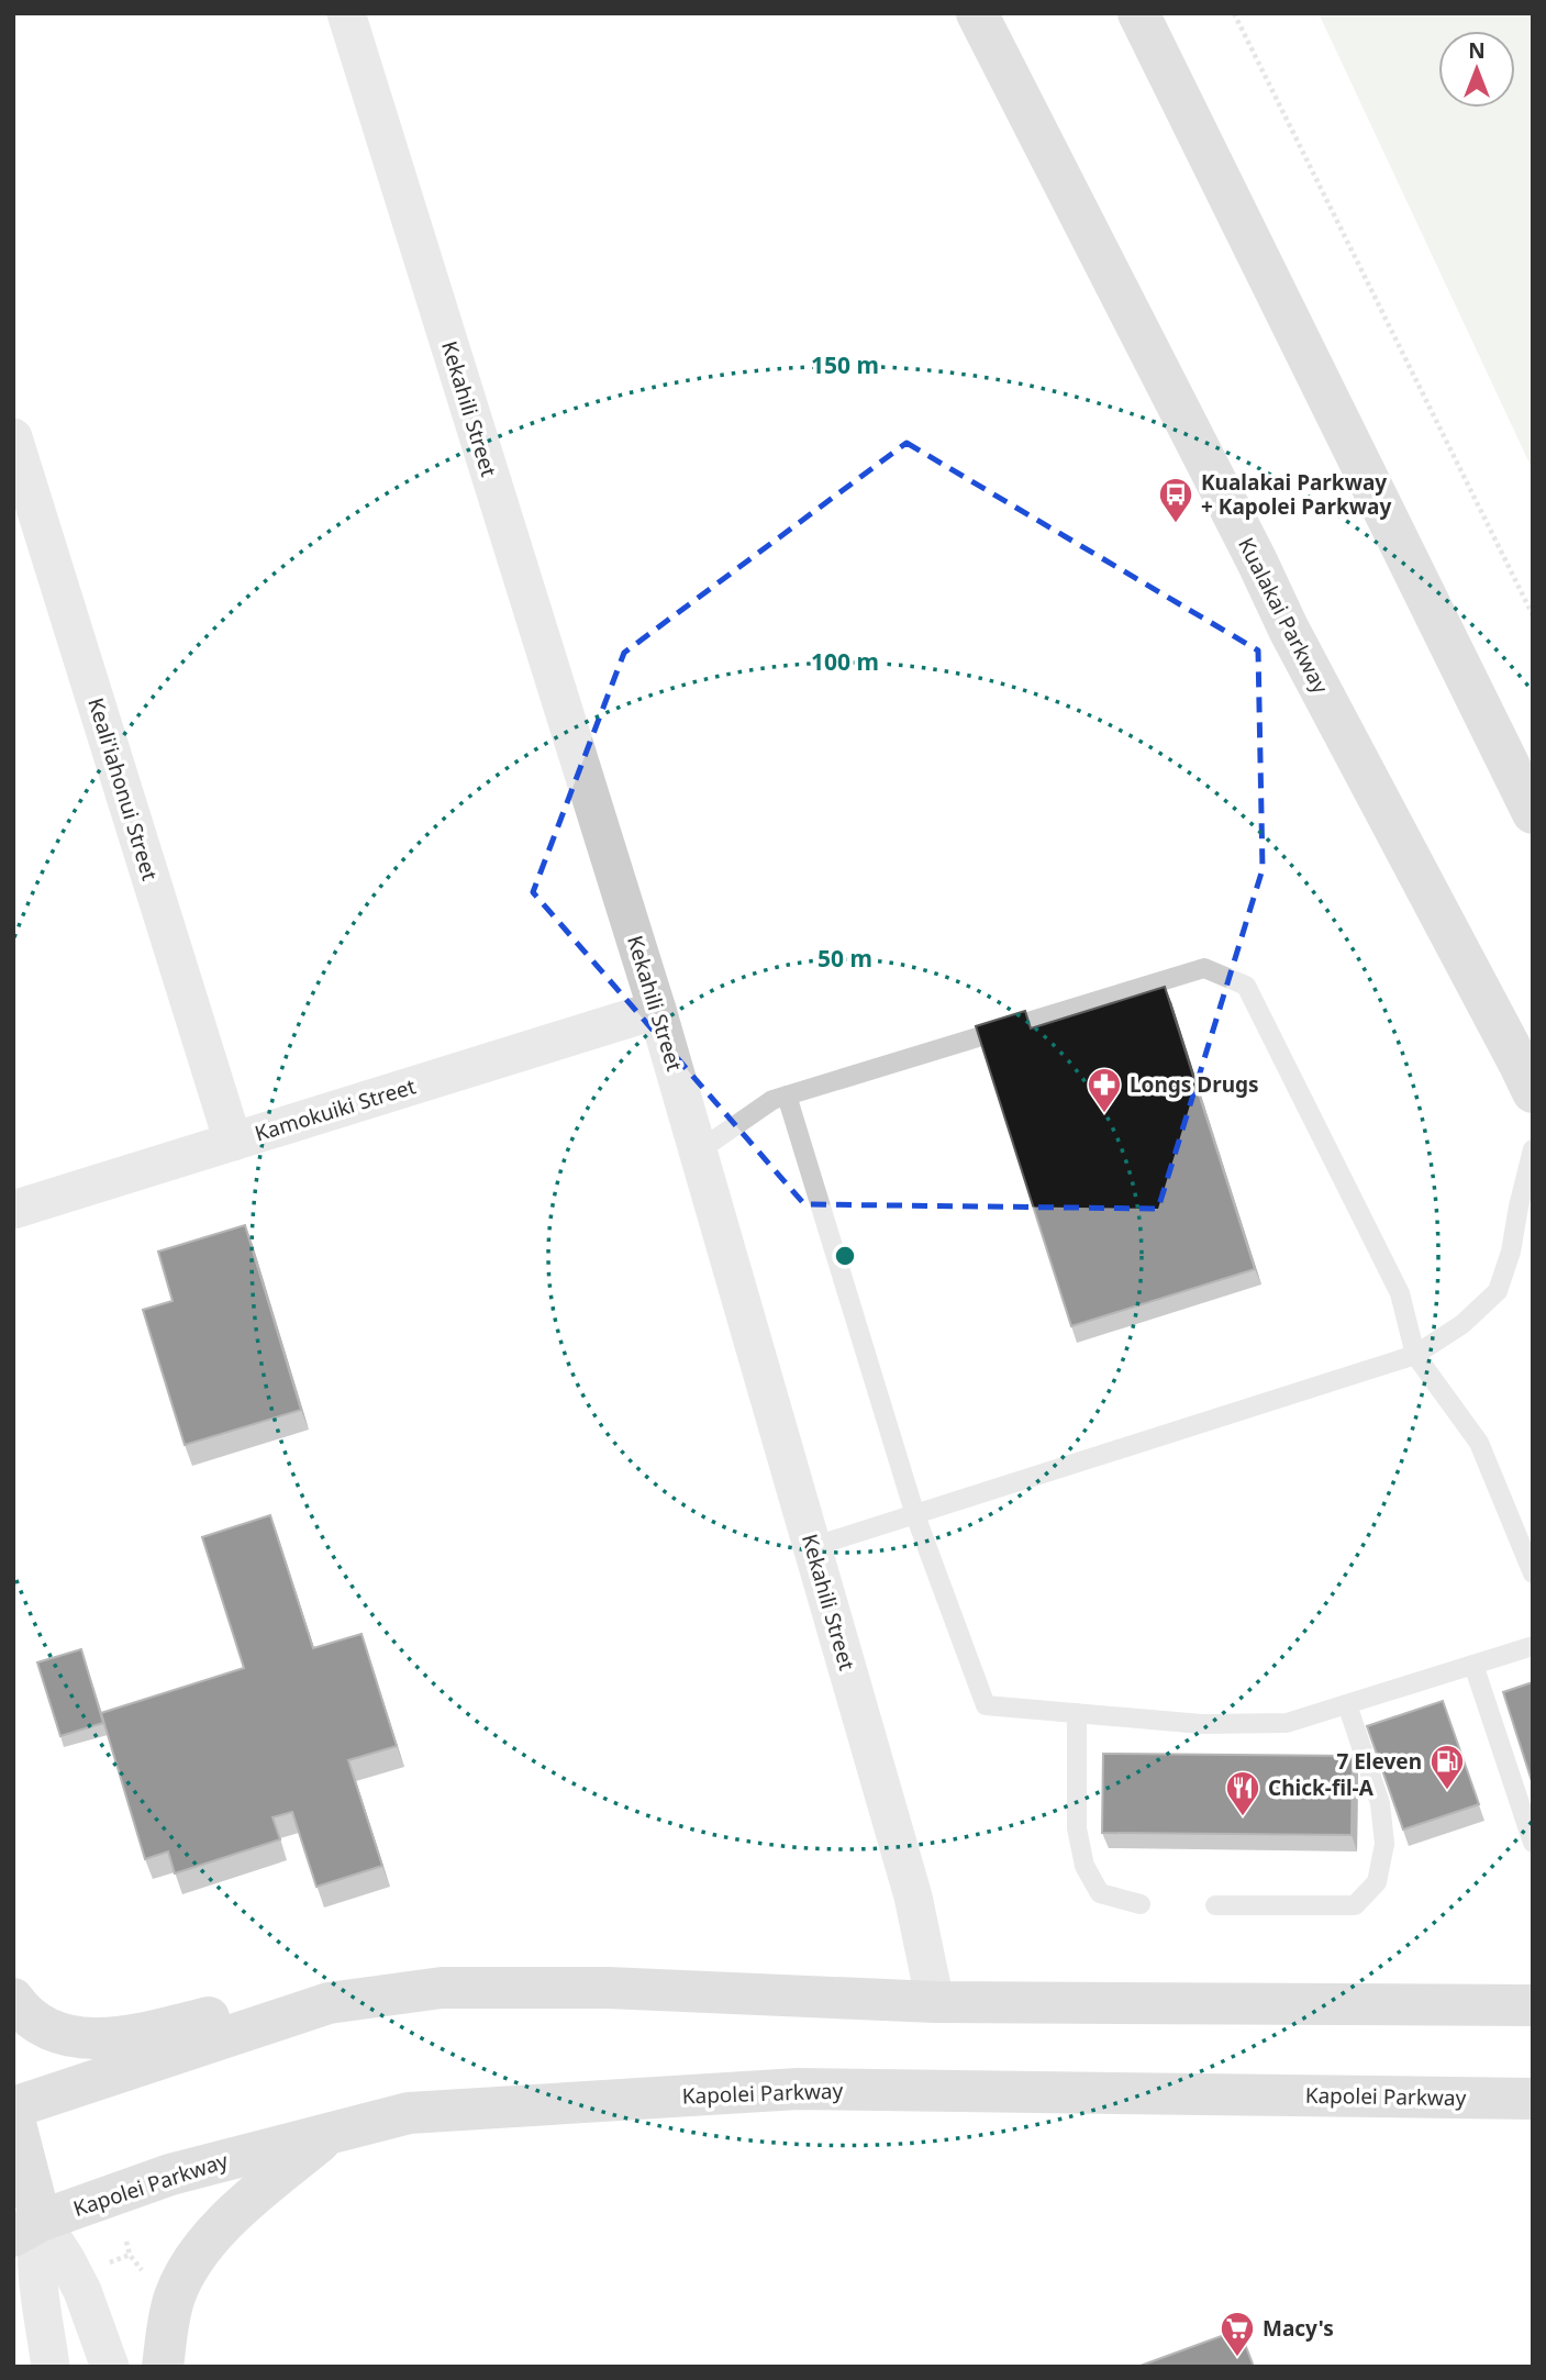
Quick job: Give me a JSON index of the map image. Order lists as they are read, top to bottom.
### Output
{
  "streets": {
    "main road": ["Kualakai Parkway", "Kapolei Parkway"],
    "street": ["Kekahili Street", "Keali'iahonui Street", "Kamokuiki Street"]
  },
  "crossings": [
    ["Kekahili Street", "Kamokuiki Street"],
    ["Keali'iahonui Street", "Kamokuiki Street"]
  ],
  "places": {
    "bus stop": ["Kualakai Parkway + Kapolei Parkway"],
    "pharmacy": ["Longs Drugs"],
    "fuel station": ["7 Eleven"],
    "restaurant": ["Chick-fil-A"],
    "supermarket": ["Macy's"]
  },
  "north": "top",
  "rings": ["150 m", "100 m", "50 m"]
}
